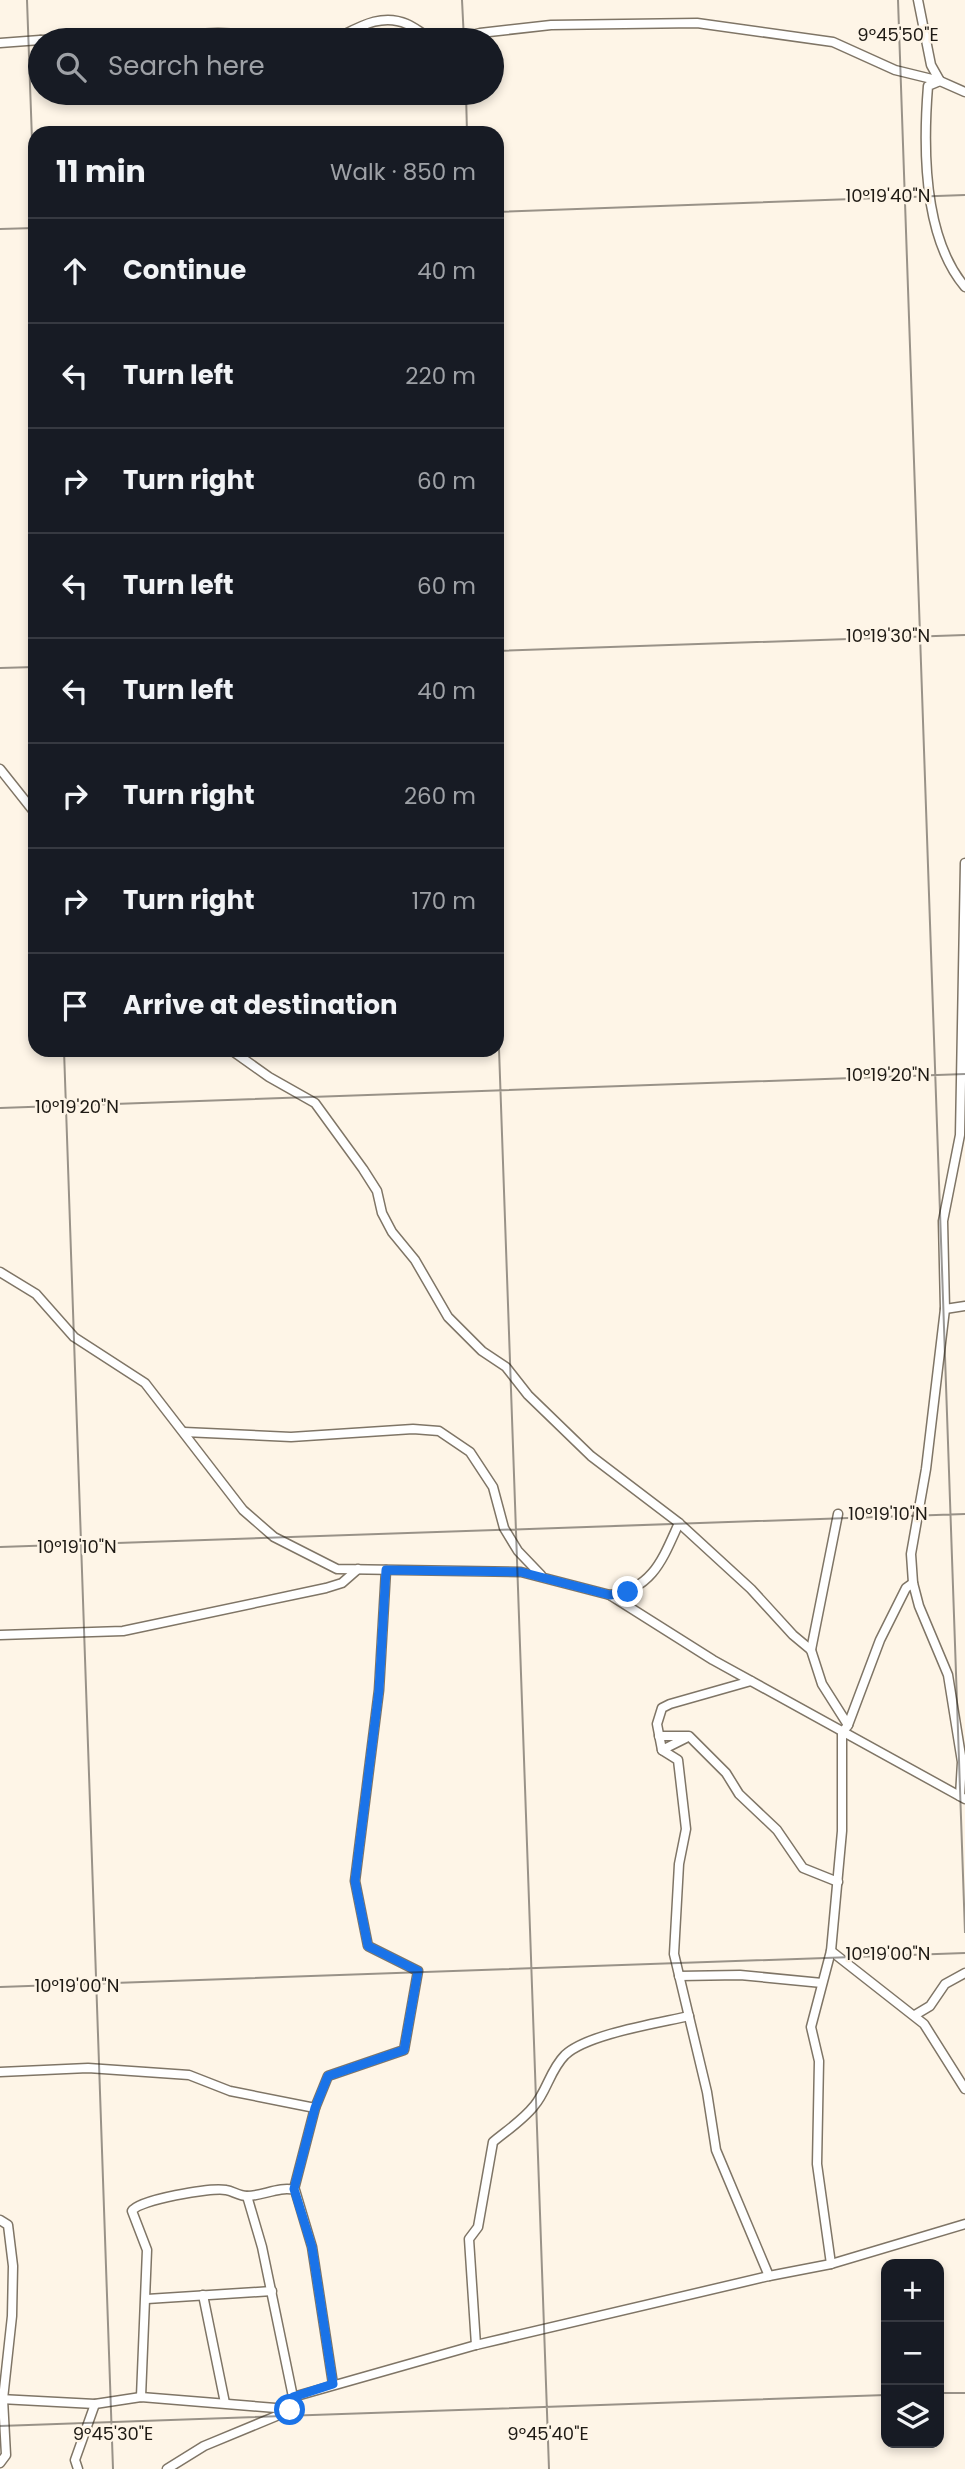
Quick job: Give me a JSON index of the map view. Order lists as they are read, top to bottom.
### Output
{
  "page": {
    "search": "Search here",
    "heading": ["11 min", "Walk · 850 m"],
    "list": [
      ["Continue", "40 m"],
      ["Turn left", "220 m"],
      ["Turn right", "60 m"],
      ["Turn left", "60 m"],
      ["Turn left", "40 m"],
      ["Turn right", "260 m"],
      ["Turn right", "170 m"],
      "Arrive at destination"
    ],
    "map_buttons": ["+", "−"]
  },
  "coordinates": [
    "9°45'50\"E",
    "10°19'40\"N",
    "10°19'30\"N",
    "10°19'20\"N",
    "10°19'10\"N",
    "10°19'00\"N",
    "9°45'30\"E",
    "9°45'40\"E"
  ]
}
